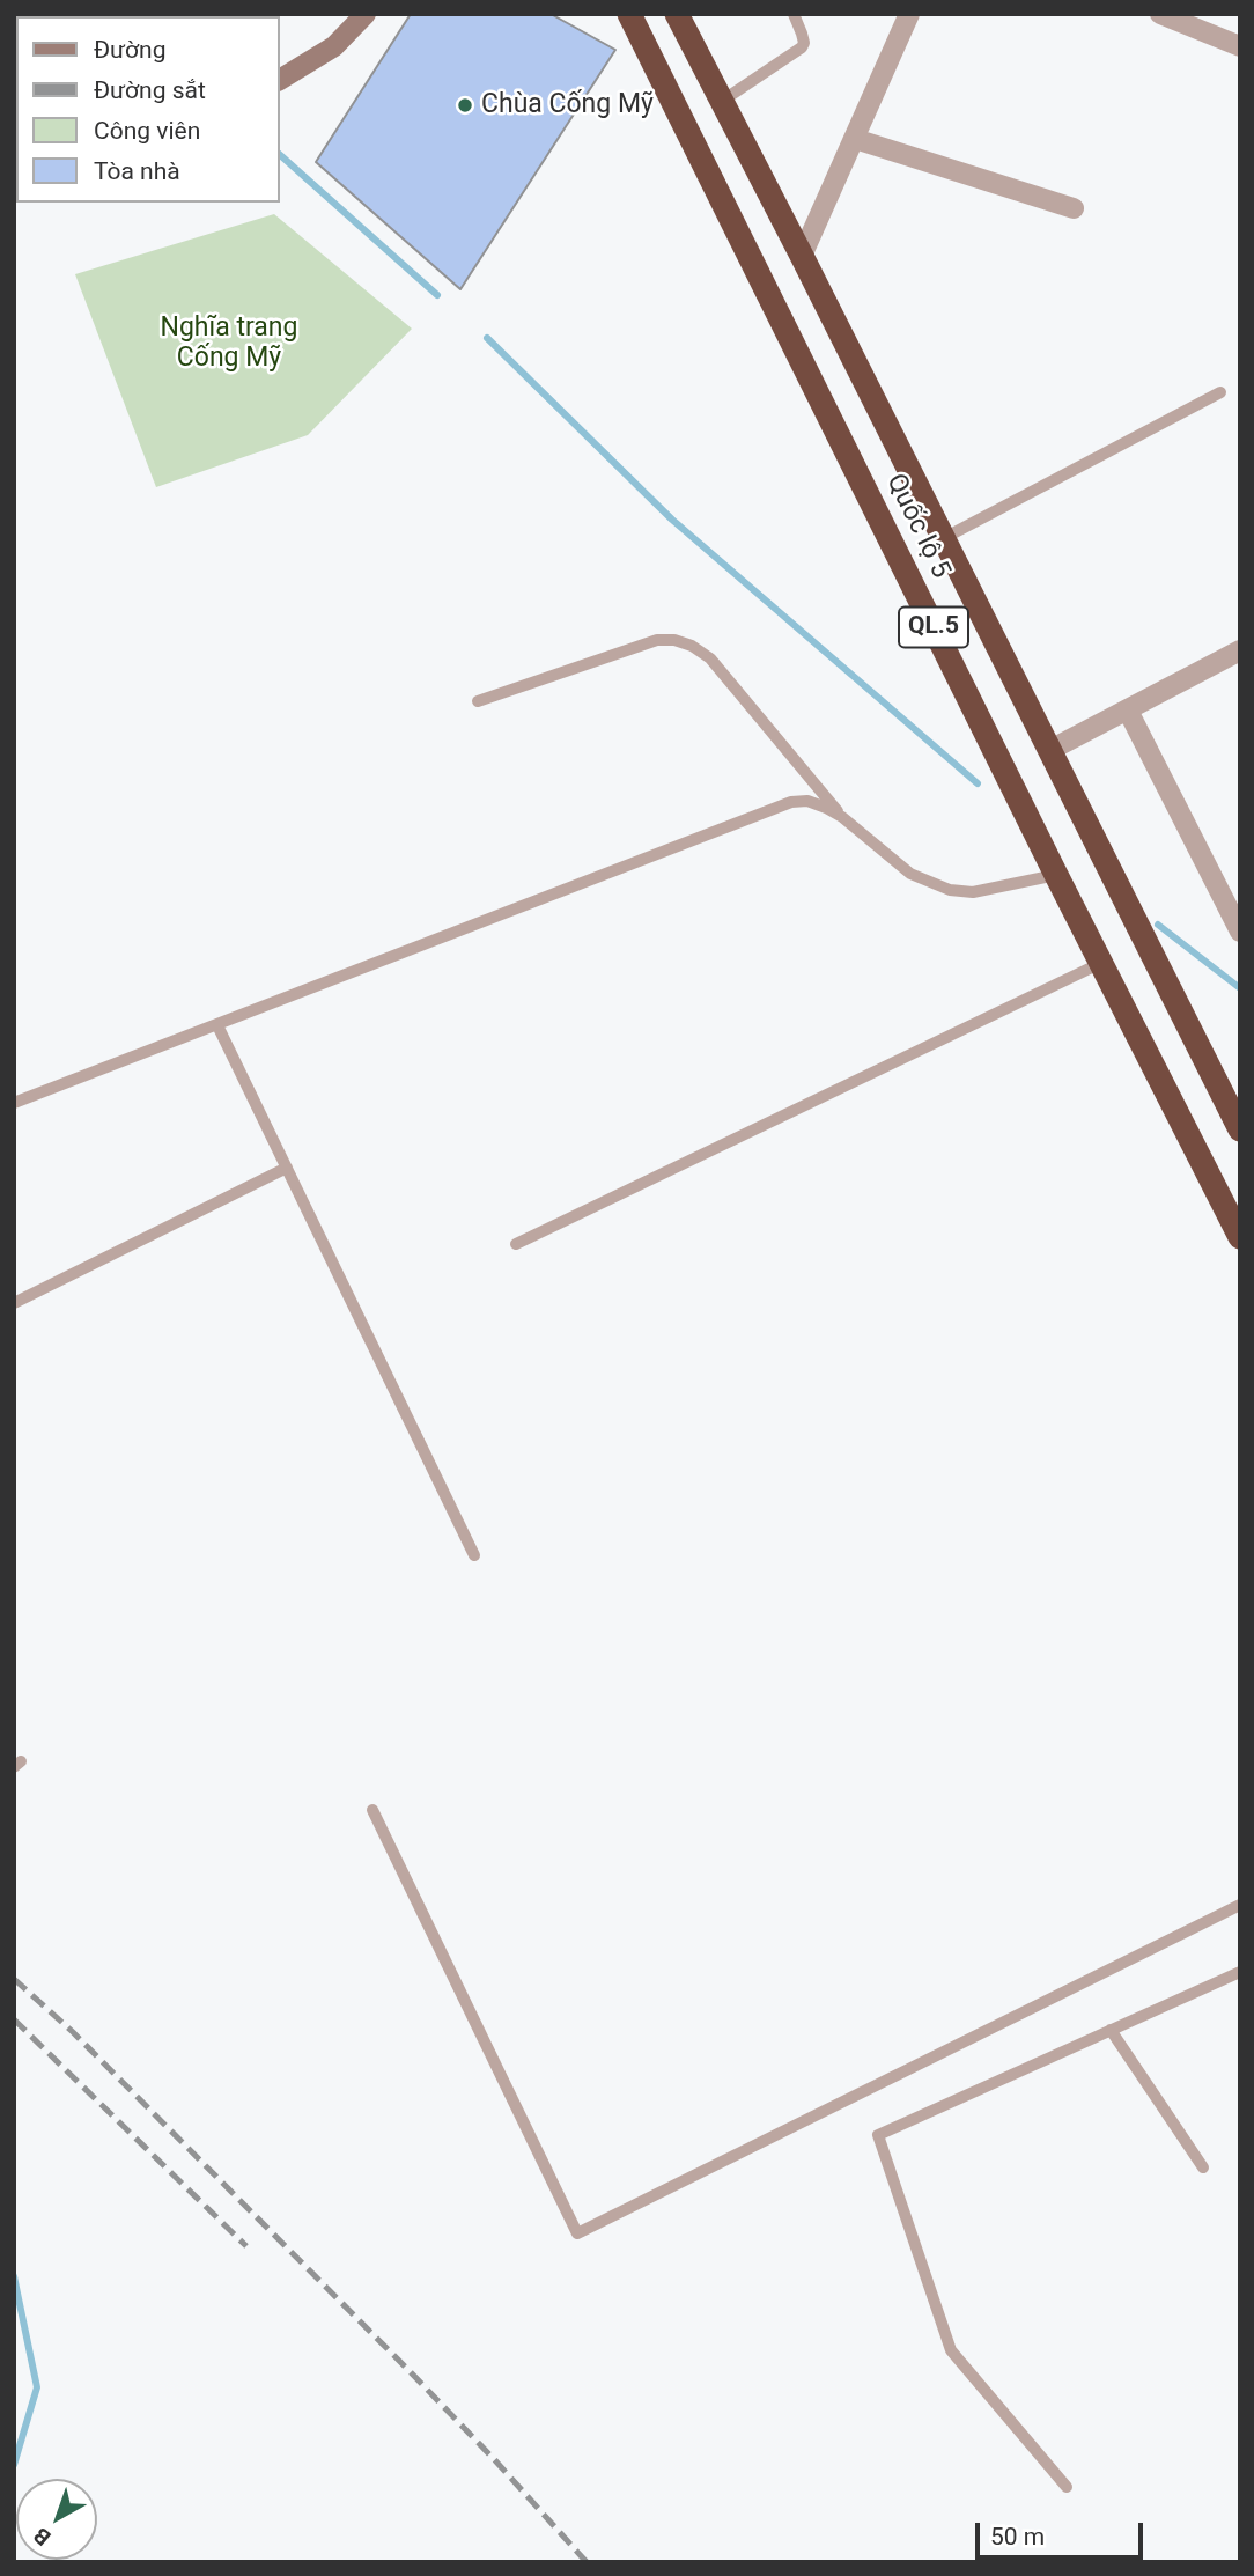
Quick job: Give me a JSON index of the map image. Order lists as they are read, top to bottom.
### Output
{
  "streets": {
    "highway": ["Quốc lộ 5", "QL.5"]
  },
  "parks": ["Nghĩa trang Cống Mỹ"],
  "places": ["Chùa Cống Mỹ"],
  "legend": [
    "Đường",
    "Đường sắt",
    "Công viên",
    "Tòa nhà"
  ],
  "scale_bar": "50 m",
  "north": "bottom left"
}
